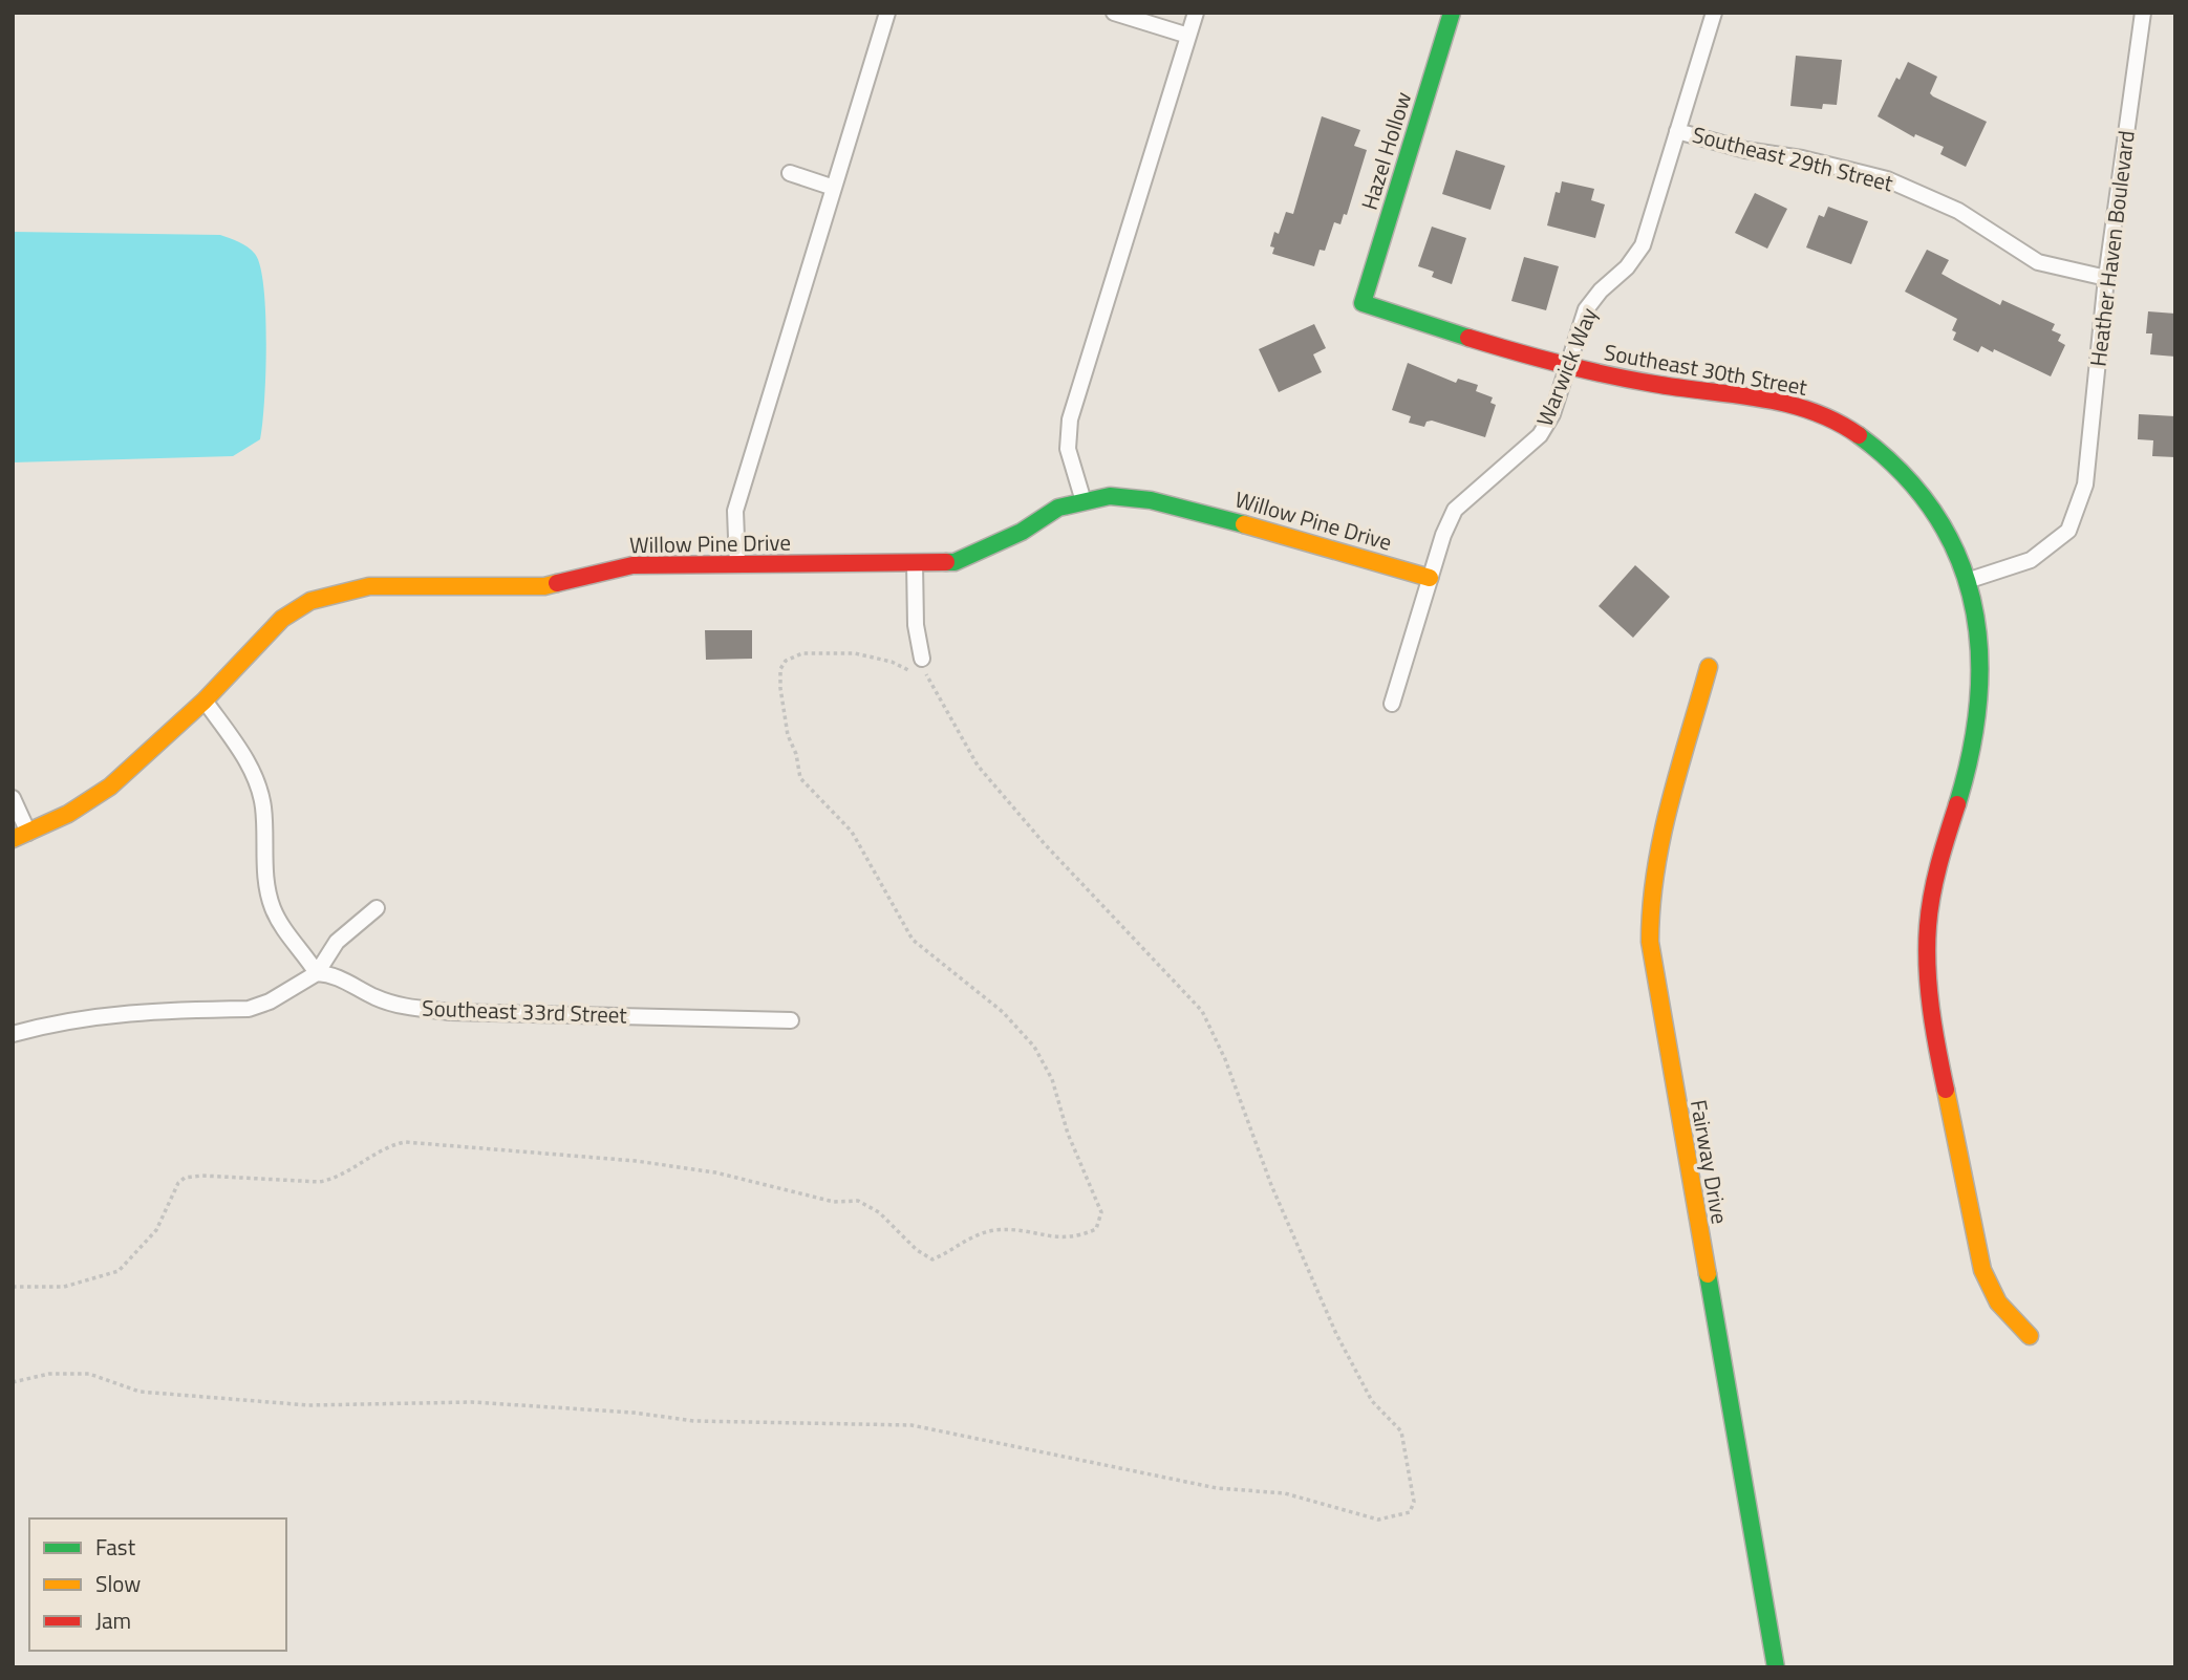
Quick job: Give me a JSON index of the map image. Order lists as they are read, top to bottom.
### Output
{
  "streets": {
    "street": [
      "Hazel Hollow",
      "Southeast 29th Street",
      "Heather Haven Boulevard",
      "Warwick Way",
      "Southeast 30th Street",
      "Willow Pine Drive",
      "Southeast 33rd Street",
      "Fairway Drive"
    ]
  },
  "crossings": [
    ["Hazel Hollow", "Southeast 30th Street"],
    ["Southeast 29th Street", "Heather Haven Boulevard"],
    ["Southeast 29th Street", "Warwick Way"],
    ["Heather Haven Boulevard", "Southeast 30th Street"],
    ["Warwick Way", "Southeast 30th Street"],
    ["Warwick Way", "Willow Pine Drive"]
  ],
  "legend": ["Fast", "Slow", "Jam"]
}
